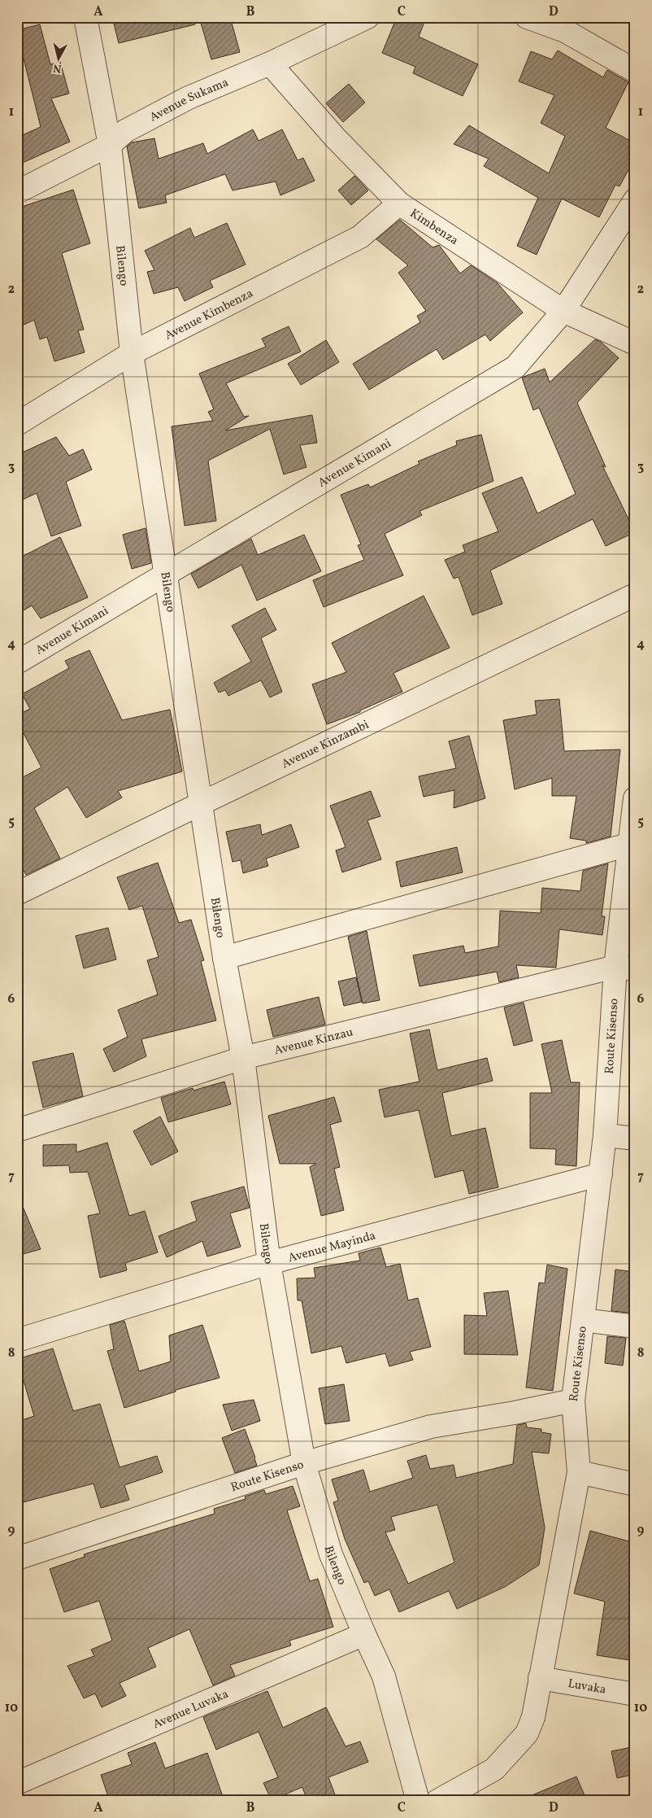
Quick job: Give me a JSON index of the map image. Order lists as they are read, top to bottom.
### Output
{
  "streets": {
    "street": [
      "Avenue Sukama",
      "Kimbenza",
      "Bilengo",
      "Avenue Kimbenza",
      "Avenue Kimani",
      "Avenue Kinzambi",
      "Route Kisenso",
      "Avenue Kinzau",
      "Avenue Mayinda",
      "Luvaka",
      "Avenue Luvaka"
    ]
  },
  "crossings": [
    ["Avenue Sukama", "Kimbenza"],
    ["Avenue Sukama", "Bilengo"],
    ["Kimbenza", "Avenue Kimbenza"],
    ["Kimbenza", "Avenue Kimani"],
    ["Bilengo", "Avenue Kimbenza"],
    ["Bilengo", "Avenue Kimani"],
    ["Bilengo", "Avenue Kinzambi"],
    ["Bilengo", "Route Kisenso"],
    ["Bilengo", "Avenue Kinzau"],
    ["Bilengo", "Avenue Mayinda"],
    ["Bilengo", "Avenue Luvaka"],
    ["Route Kisenso", "Avenue Kinzau"],
    ["Route Kisenso", "Avenue Mayinda"]
  ],
  "north": "bottom",
  "grid": {
    "columns": [
      "A",
      "B",
      "C",
      "D"
    ],
    "rows": [
      "1",
      "2",
      "3",
      "4",
      "5",
      "6",
      "7",
      "8",
      "9",
      "10"
    ]
  }
}
